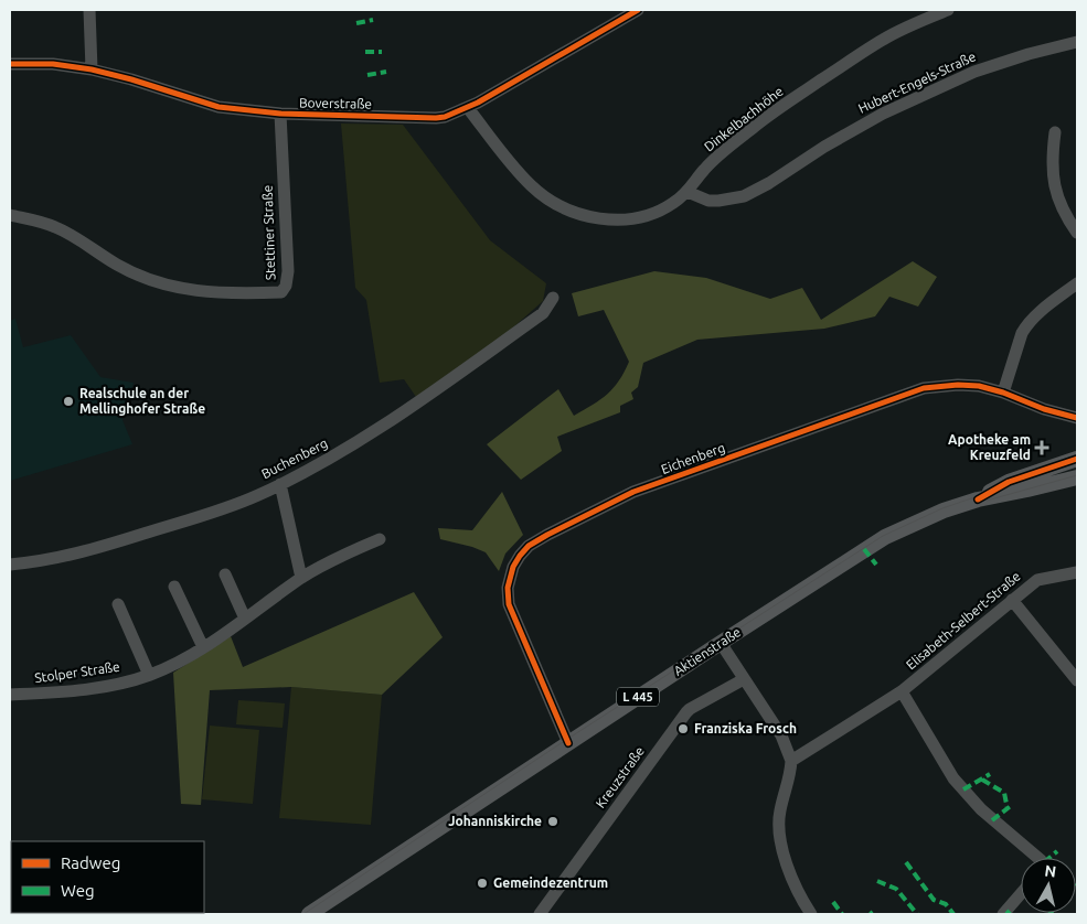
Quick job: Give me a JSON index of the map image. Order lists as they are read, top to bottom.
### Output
{
  "streets": {
    "main road": ["Aktienstraße", "L 445"],
    "street": [
      "Hubert-Engels-Straße",
      "Boverstraße",
      "Dinkelbachhöhe",
      "Stettiner Straße",
      "Buchenberg",
      "Eichenberg",
      "Elisabeth-Selbert-Straße",
      "Stolper Straße",
      "Kreuzstraße"
    ]
  },
  "crossings": [
    ["Hubert-Engels-Straße", "Dinkelbachhöhe"],
    ["Boverstraße", "Dinkelbachhöhe"],
    ["Boverstraße", "Stettiner Straße"],
    ["Eichenberg", "Aktienstraße"]
  ],
  "places": {
    "other": [
      "Realschule an der Mellinghofer Straße",
      "Franziska Frosch",
      "Johanniskirche",
      "Gemeindezentrum"
    ],
    "health": ["Apotheke am Kreuzfeld"]
  },
  "legend": ["Radweg", "Weg"],
  "north": "top"
}
